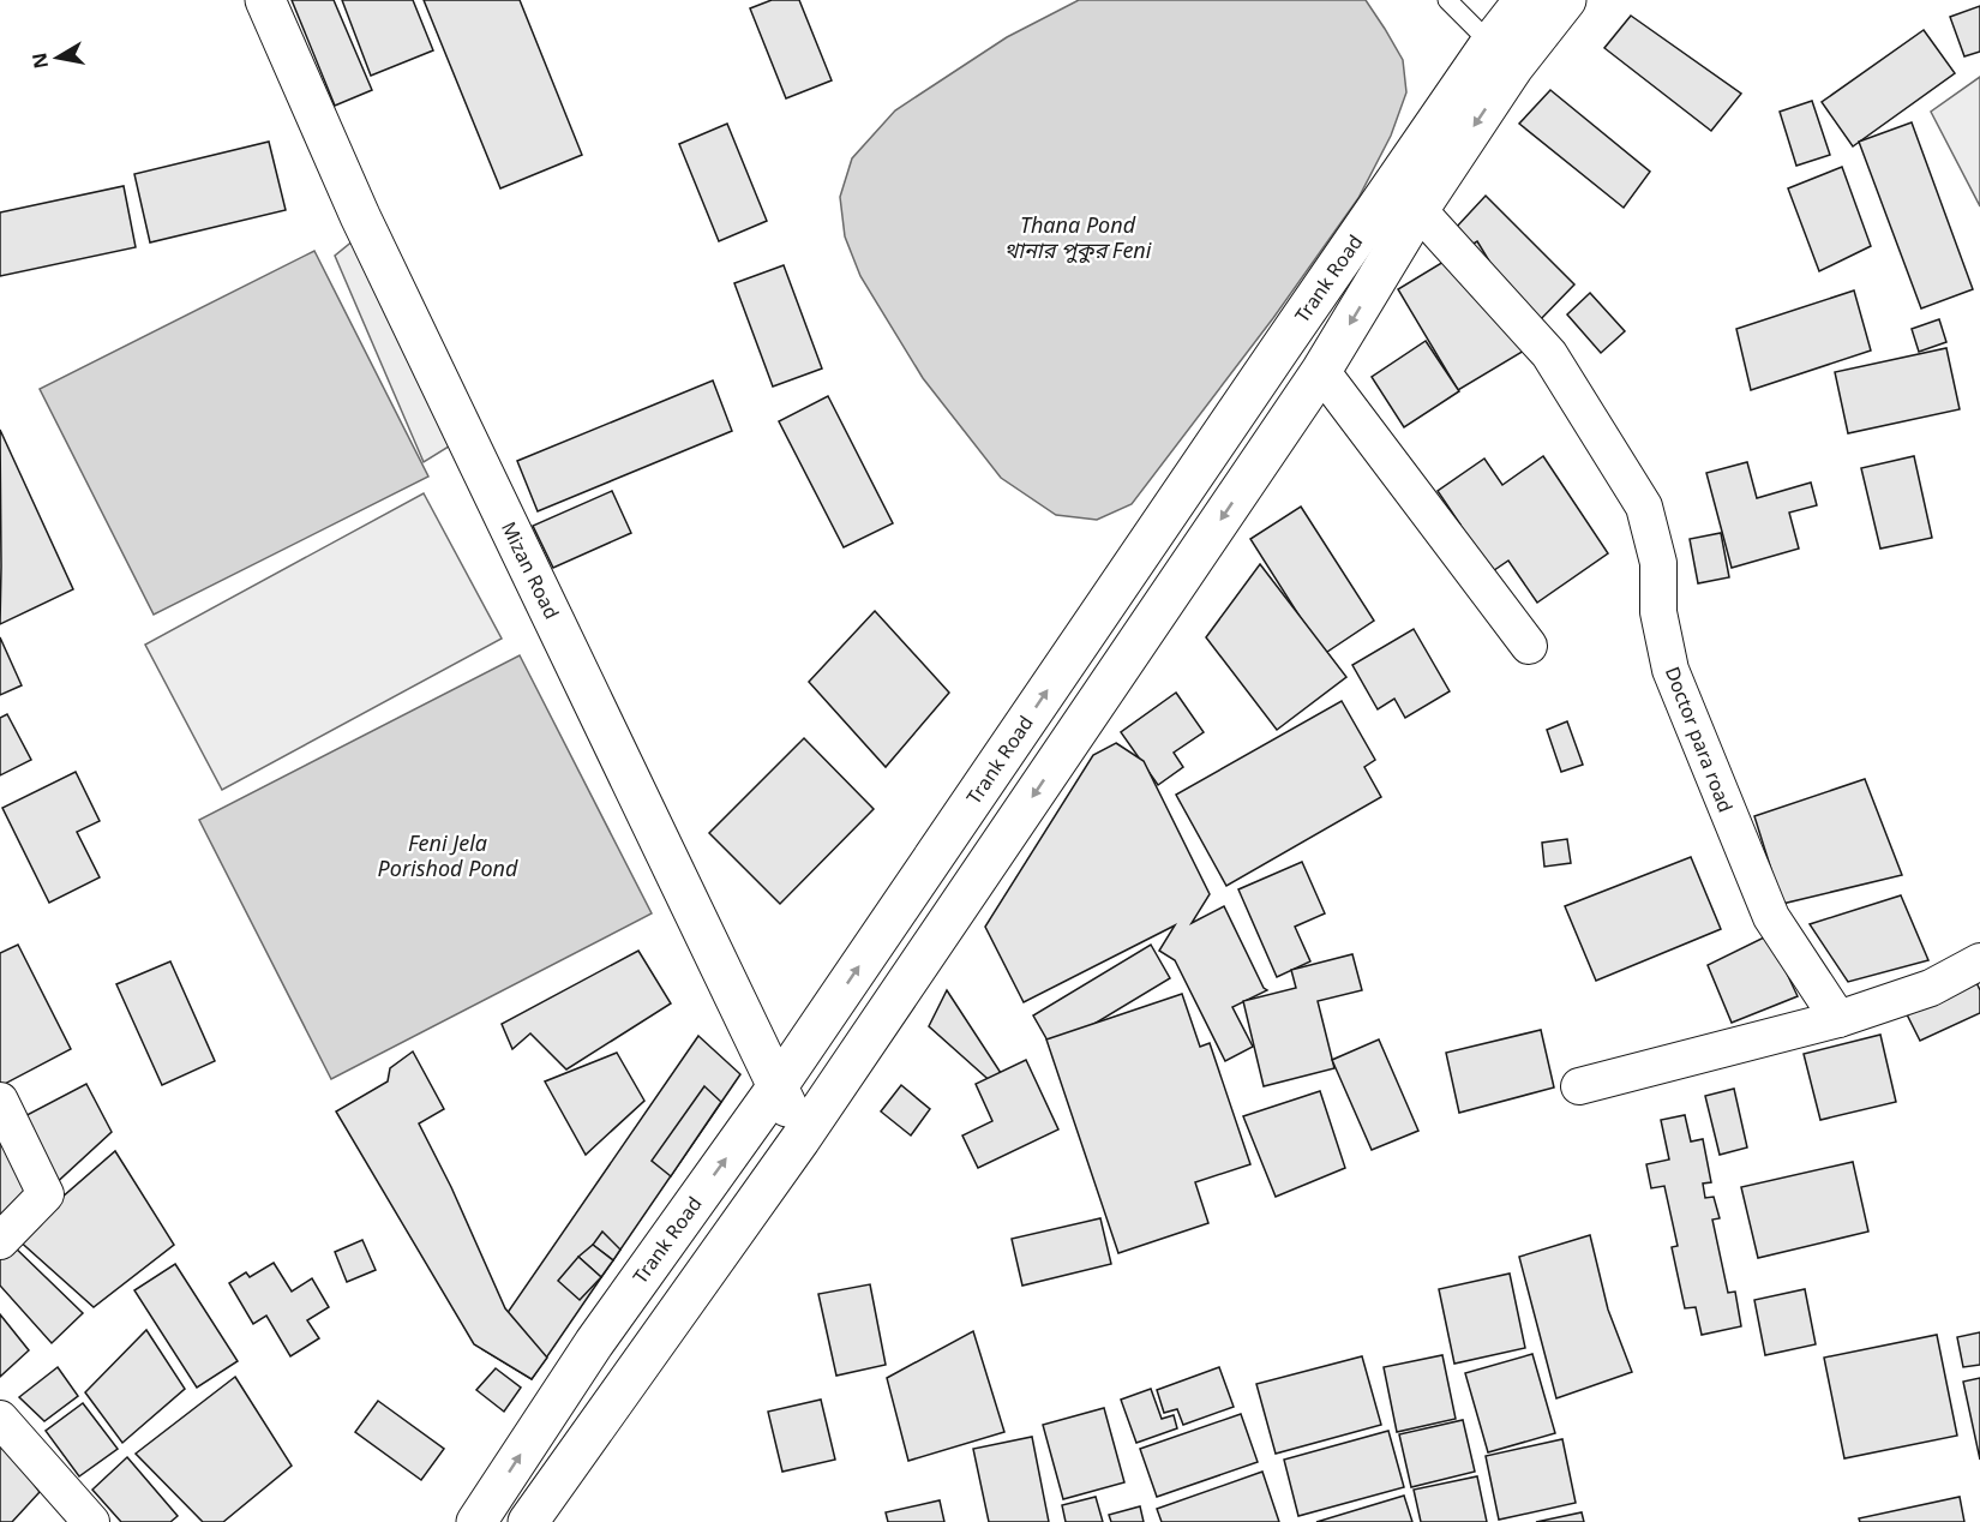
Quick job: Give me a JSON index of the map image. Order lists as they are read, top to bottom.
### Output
{
  "streets": {
    "main road": ["Trank Road", "Mizan Road"],
    "street": ["Doctor para road"]
  },
  "crossings": [
    ["Trank Road", "Mizan Road"],
    ["Trank Road", "Doctor para road"]
  ],
  "water": ["Thana Pond থানার পুকুর Feni", "Feni Jela Porishod Pond"],
  "north": "left"
}
